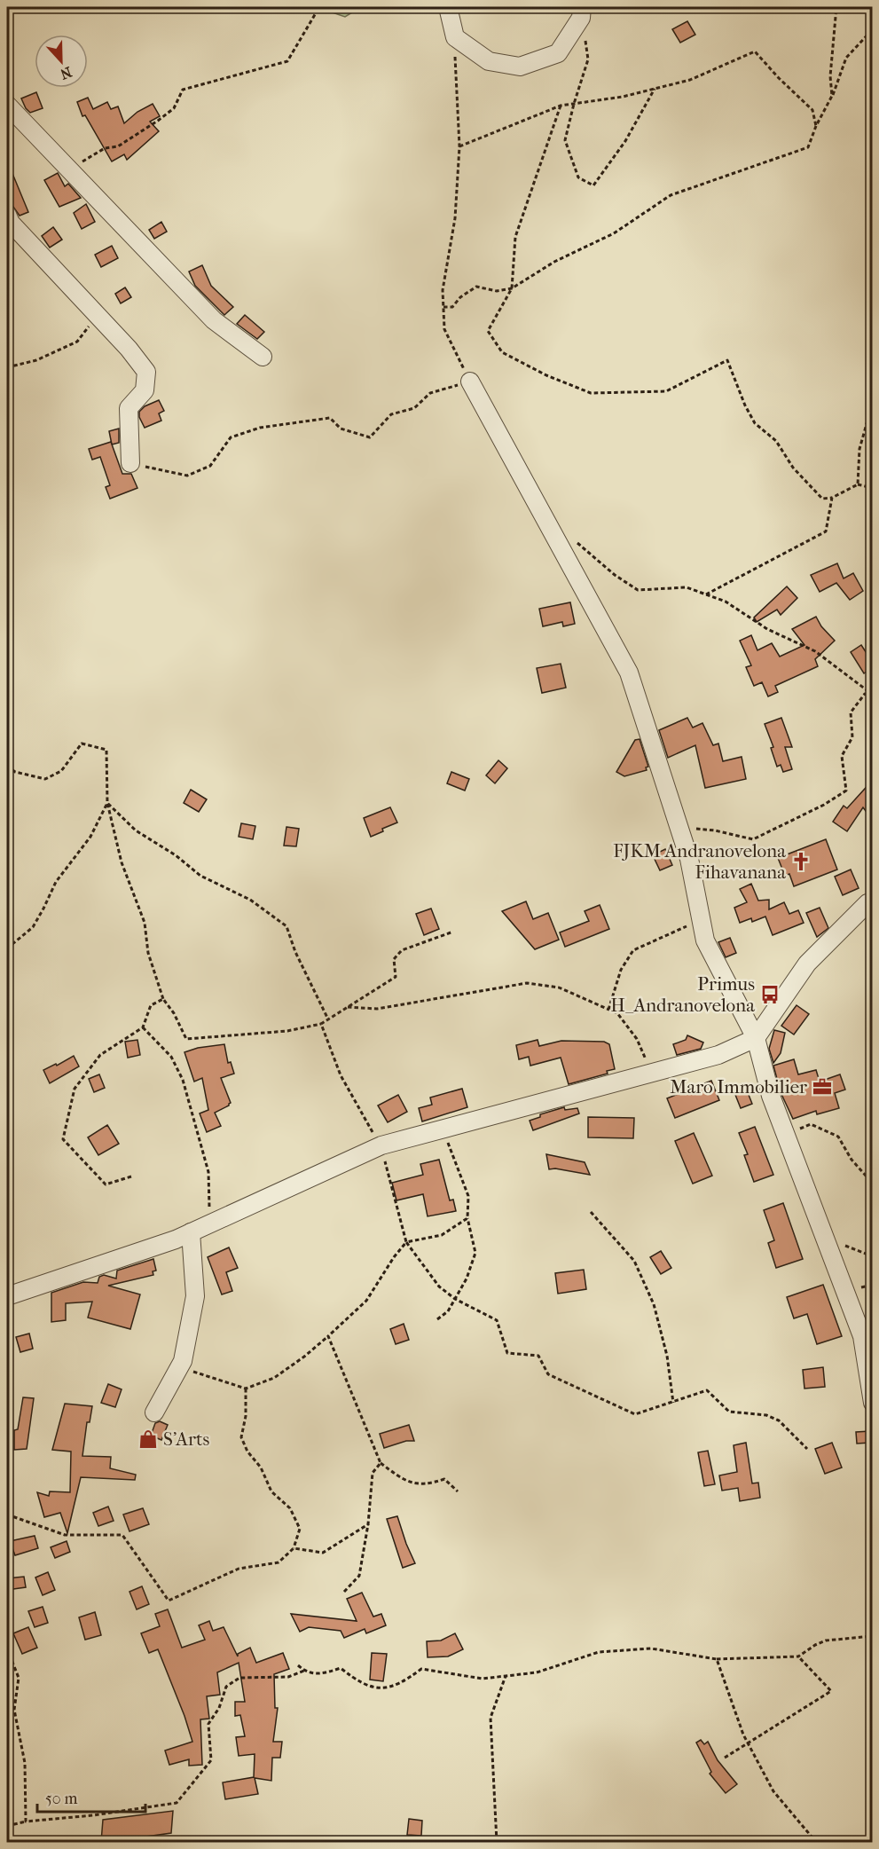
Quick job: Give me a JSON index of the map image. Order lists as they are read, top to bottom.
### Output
{
  "places": {
    "church": ["FJKM Andranovelona Fihavanana"],
    "bus stop": ["Primus H_Andranovelona"],
    "office": ["Maro Immobilier"],
    "shop": ["S'Arts"]
  },
  "scale_bar": "50 m",
  "north": "bottom"
}
